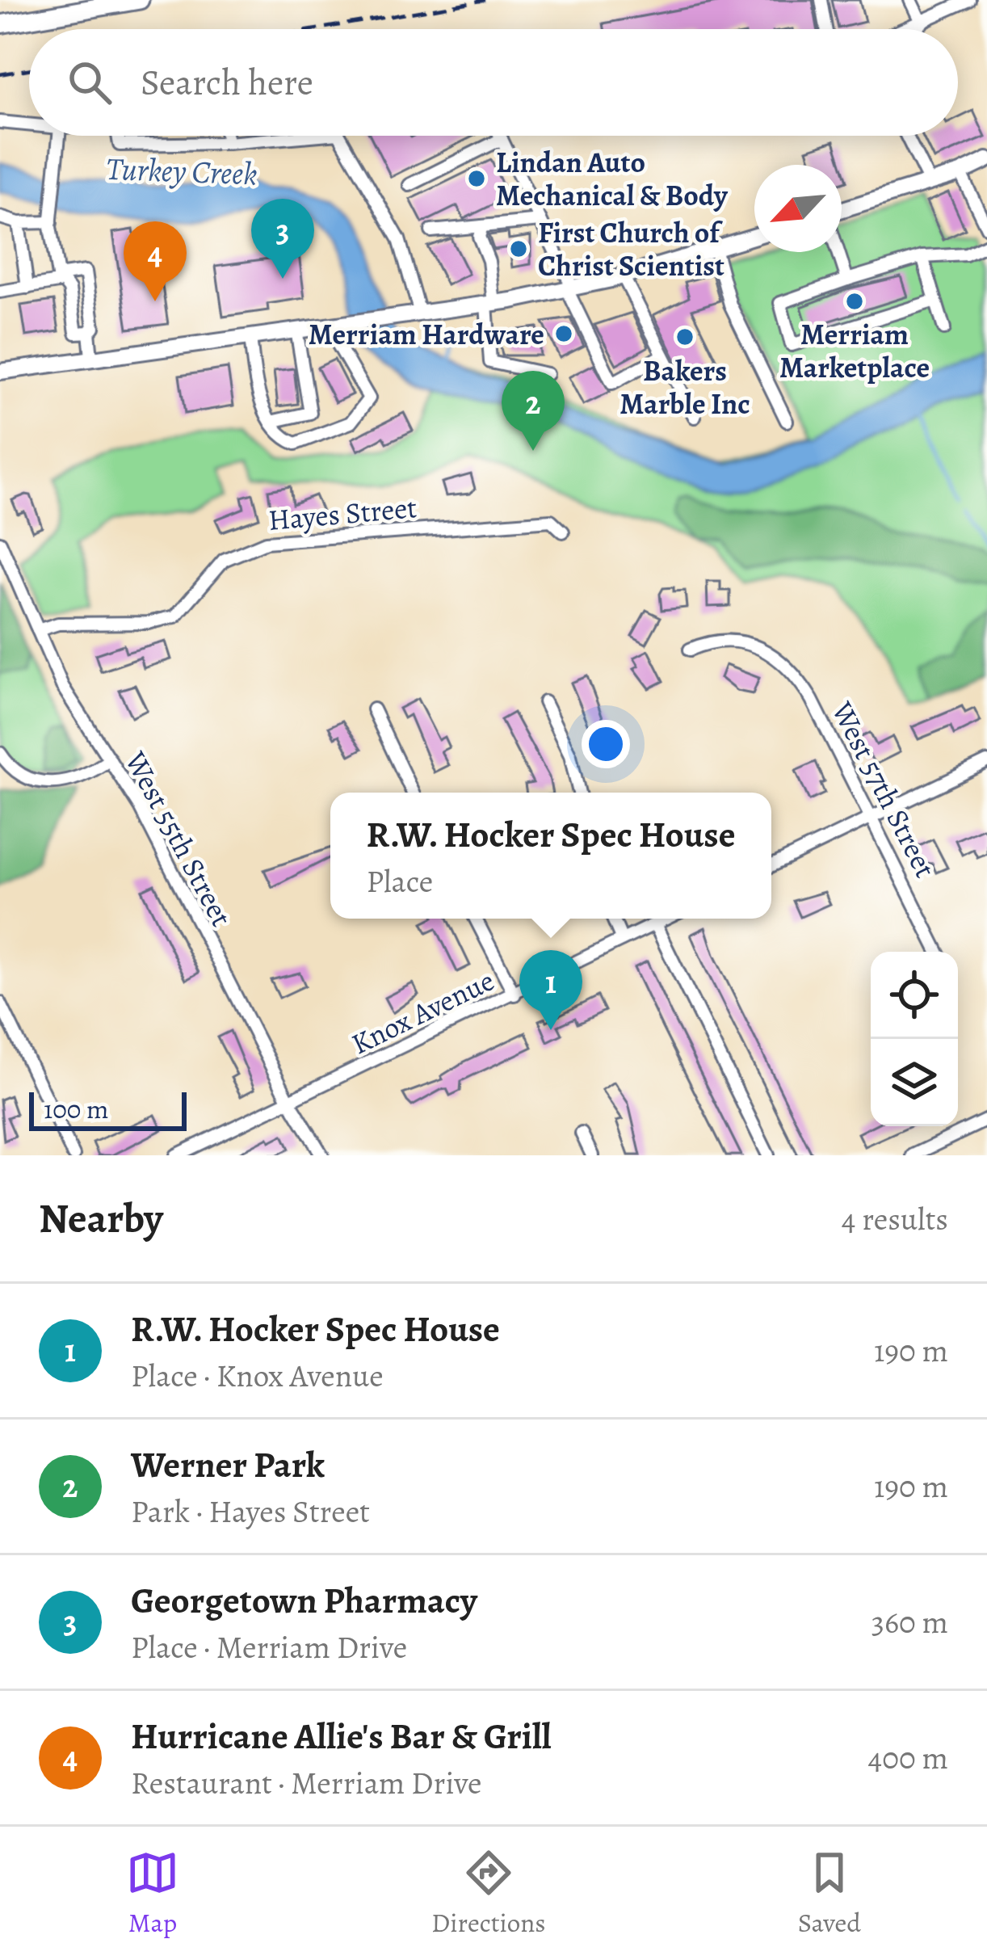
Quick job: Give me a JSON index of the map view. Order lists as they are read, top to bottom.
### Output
{
  "streets": {
    "street": [
      "Hayes Street",
      "West 57th Street",
      "West 55th Street",
      "Knox Avenue"
    ]
  },
  "crossings": [
    ["Hayes Street", "West 55th Street"],
    ["West 55th Street", "Knox Avenue"]
  ],
  "water": ["Turkey Creek"],
  "places": [
    "Lindan Auto Mechanical & Body",
    "First Church of Christ Scientist",
    "Merriam Marketplace",
    "Merriam Hardware",
    "Bakers Marble Inc"
  ],
  "scale_bar": "100 m",
  "north": "bottom left",
  "page": {
    "search": "Search here",
    "pins": [
      "3",
      "4",
      "2",
      "1"
    ],
    "popup": ["R.W. Hocker Spec House", "Place"],
    "scale": "100 m",
    "heading": ["Nearby", "4 results"],
    "list": [
      {
        "mark": "1",
        "name": "R.W. Hocker Spec House",
        "note": "Place · Knox Avenue",
        "value": "190 m"
      },
      {
        "mark": "2",
        "name": "Werner Park",
        "note": "Park · Hayes Street",
        "value": "190 m"
      },
      {
        "mark": "3",
        "name": "Georgetown Pharmacy",
        "note": "Place · Merriam Drive",
        "value": "360 m"
      },
      {
        "mark": "4",
        "name": "Hurricane Allie's Bar & Grill",
        "note": "Restaurant · Merriam Drive",
        "value": "400 m"
      }
    ],
    "nav": ["Map", "Directions", "Saved"]
  }
}
